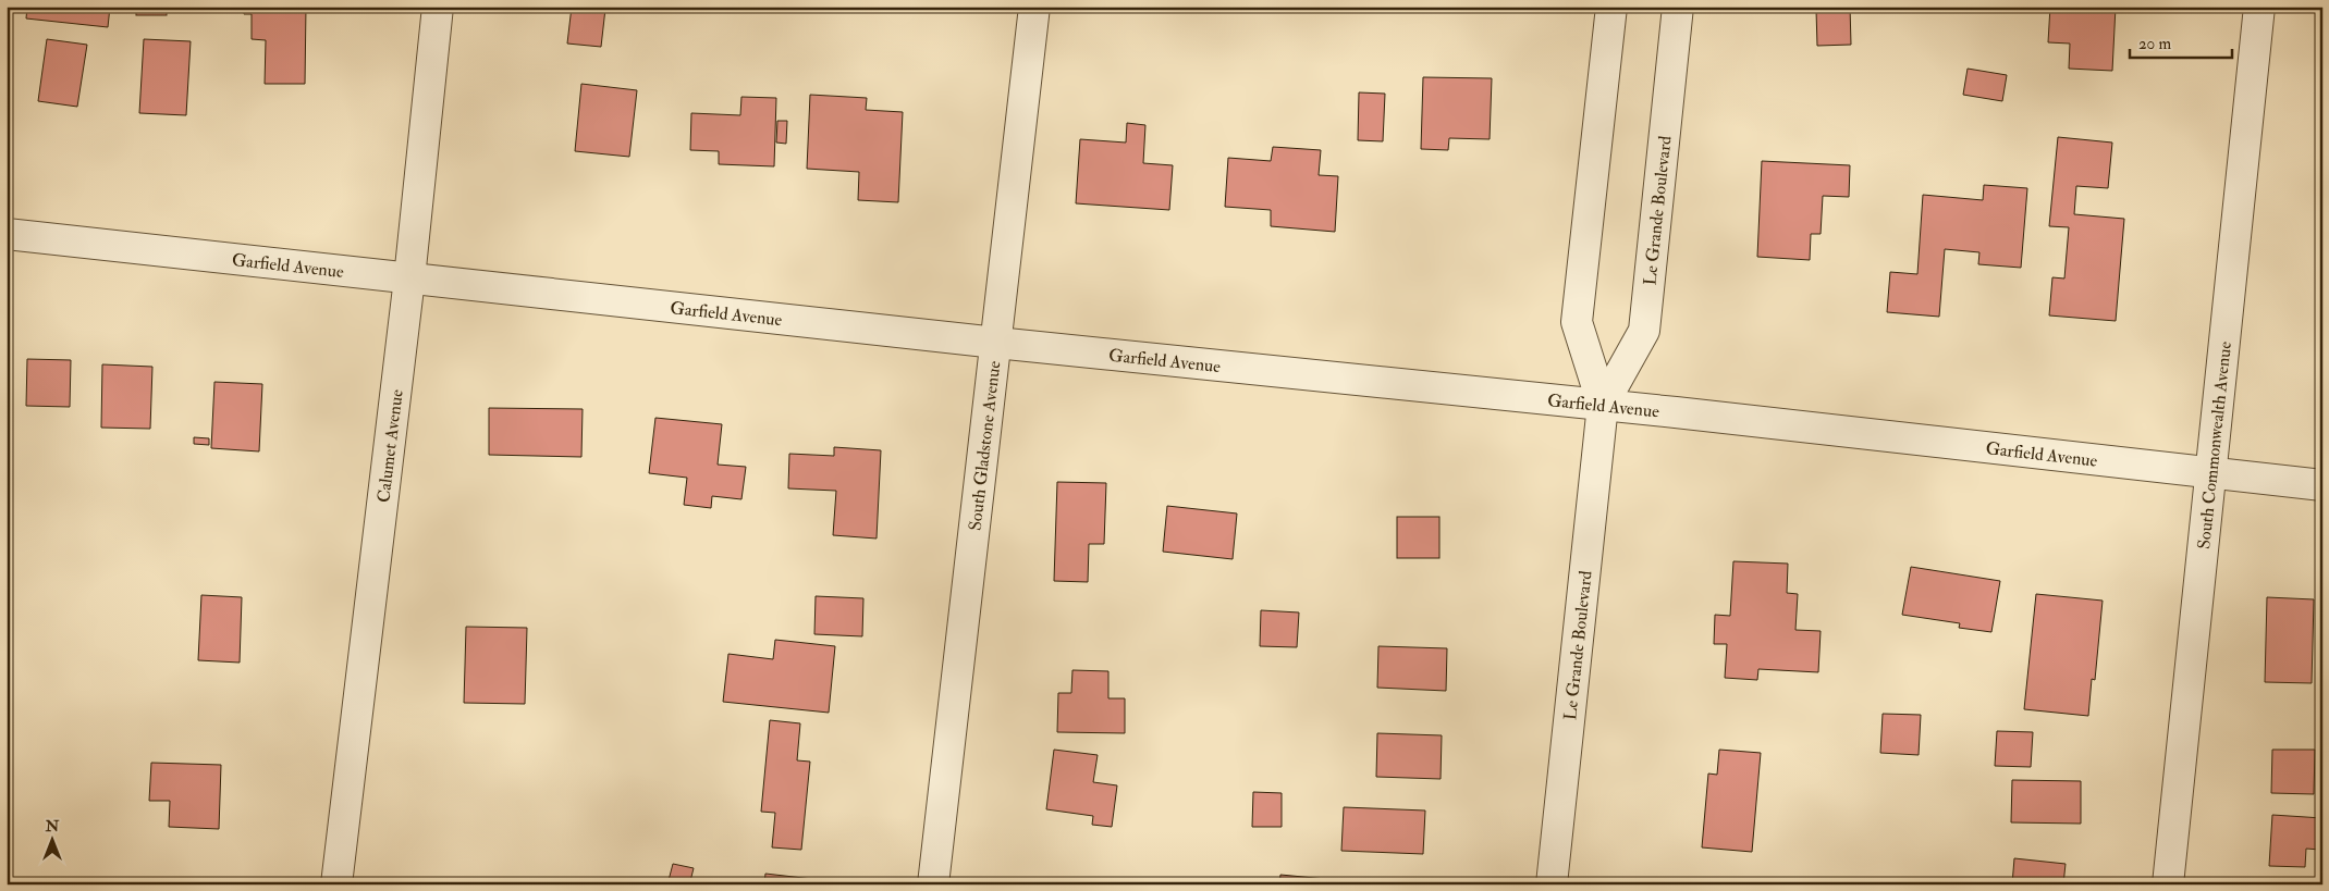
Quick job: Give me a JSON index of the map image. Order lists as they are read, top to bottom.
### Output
{
  "streets": {
    "street": [
      "Le Grande Boulevard",
      "Garfield Avenue",
      "Calumet Avenue",
      "South Gladstone Avenue",
      "South Commonwealth Avenue"
    ]
  },
  "crossings": [
    ["Le Grande Boulevard", "Garfield Avenue"],
    ["Garfield Avenue", "Calumet Avenue"],
    ["Garfield Avenue", "South Gladstone Avenue"],
    ["Garfield Avenue", "South Commonwealth Avenue"]
  ],
  "scale_bar": "20 m",
  "north": "top"
}
